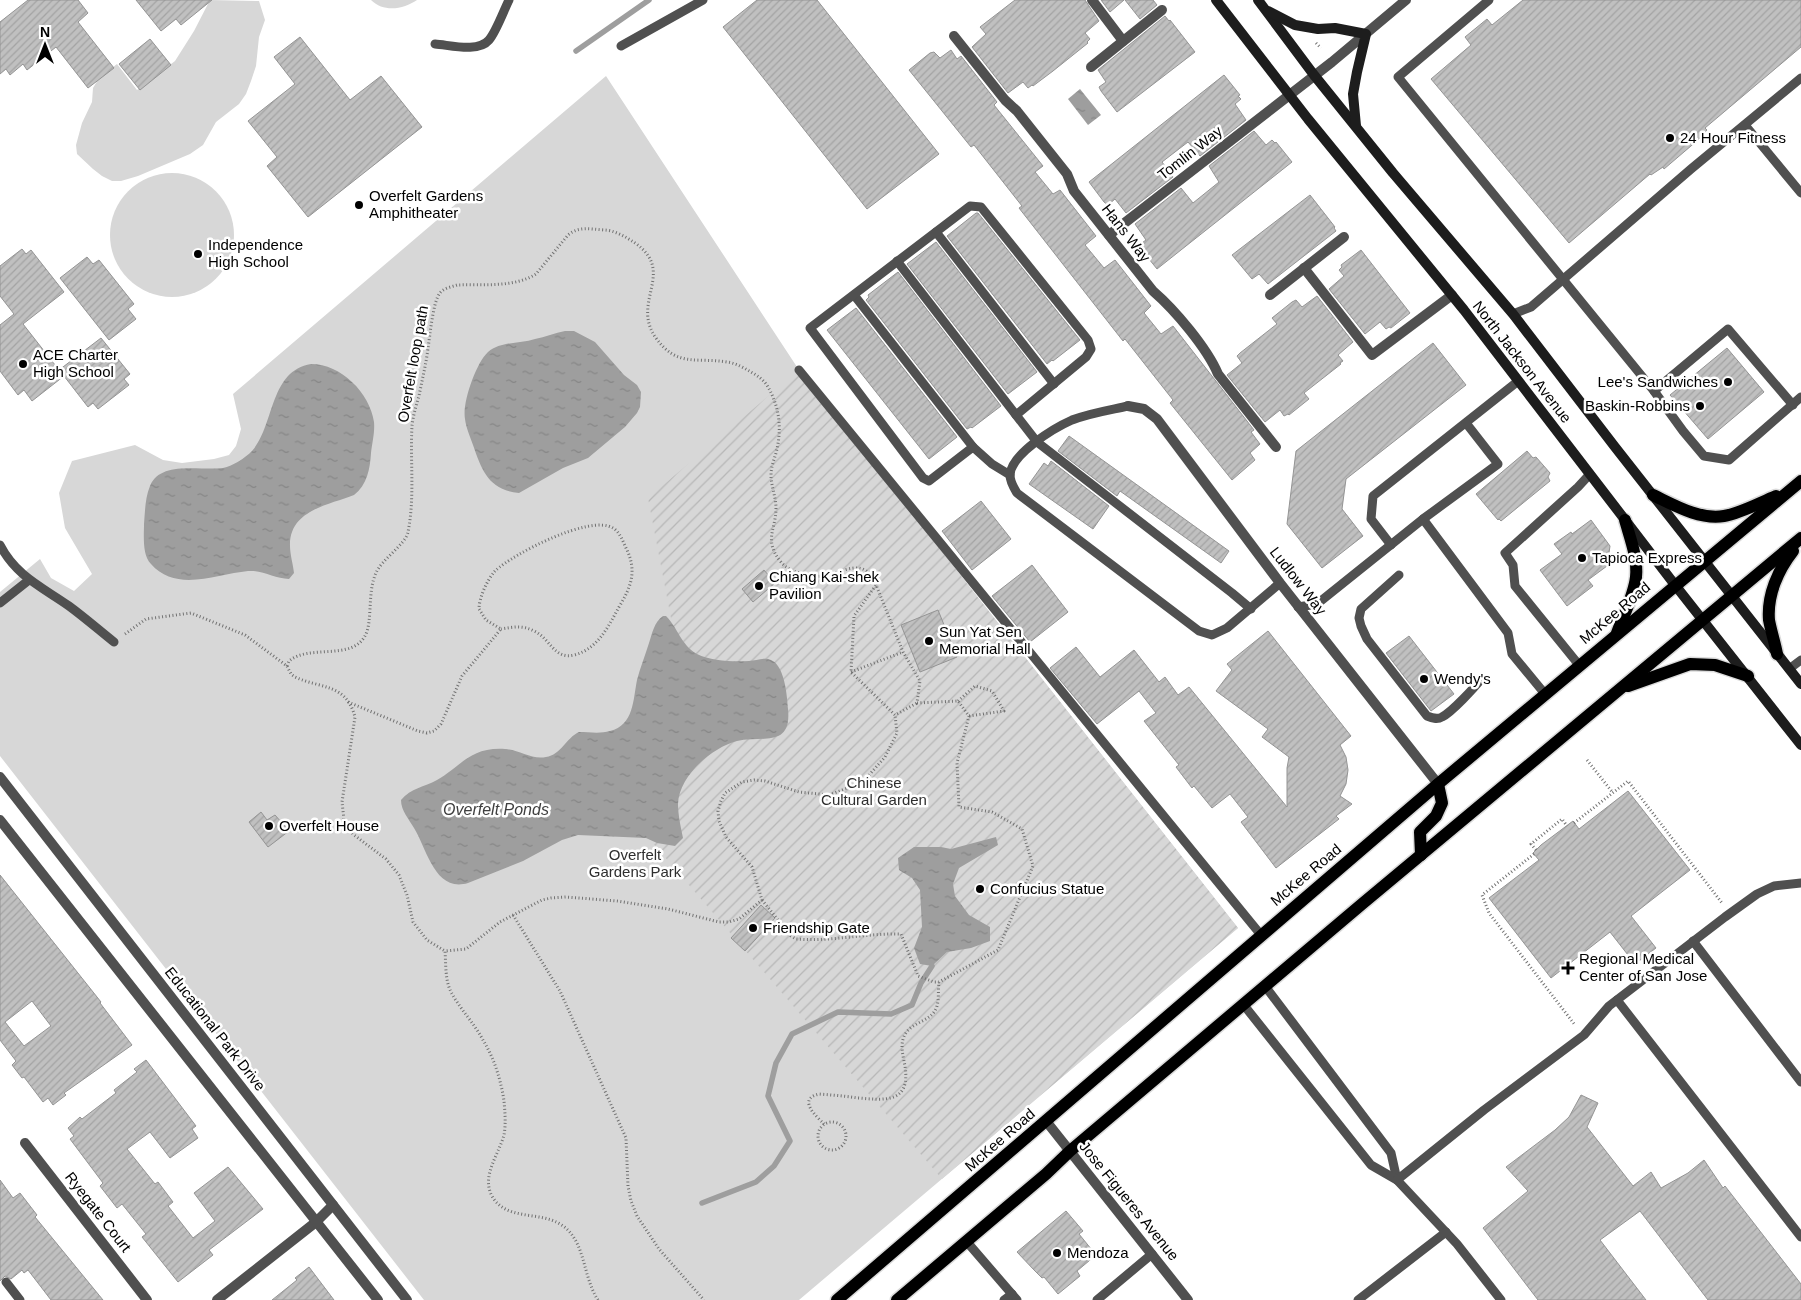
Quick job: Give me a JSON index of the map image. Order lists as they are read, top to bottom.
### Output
{
  "streets": {
    "main road": ["North Jackson Avenue", "McKee Road"],
    "street": [
      "Tomlin Way",
      "Hans Way",
      "Ludlow Way",
      "Educational Park Drive",
      "Jose Figueres Avenue",
      "Ryegate Court"
    ],
    "path": ["Overfelt loop path"]
  },
  "crossings": [
    ["Tomlin Way", "Hans Way"],
    ["Tomlin Way", "North Jackson Avenue"],
    ["North Jackson Avenue", "McKee Road"],
    ["Ludlow Way", "McKee Road"],
    ["McKee Road", "Jose Figueres Avenue"]
  ],
  "water": ["Overfelt Ponds"],
  "parks": ["Chinese Cultural Garden", "Overfelt Gardens Park"],
  "places": {
    "other": [
      "24 Hour Fitness",
      "Overfelt Gardens Amphitheater",
      "Independence High School",
      "ACE Charter High School",
      "Lee's Sandwiches",
      "Baskin-Robbins",
      "Tapioca Express",
      "Chiang Kai-shek Pavilion",
      "Sun Yat Sen Memorial Hall",
      "Wendy's",
      "Overfelt House",
      "Confucius Statue",
      "Friendship Gate",
      "Mendoza"
    ],
    "health": ["Regional Medical Center of San Jose"]
  },
  "north": "top"
}
